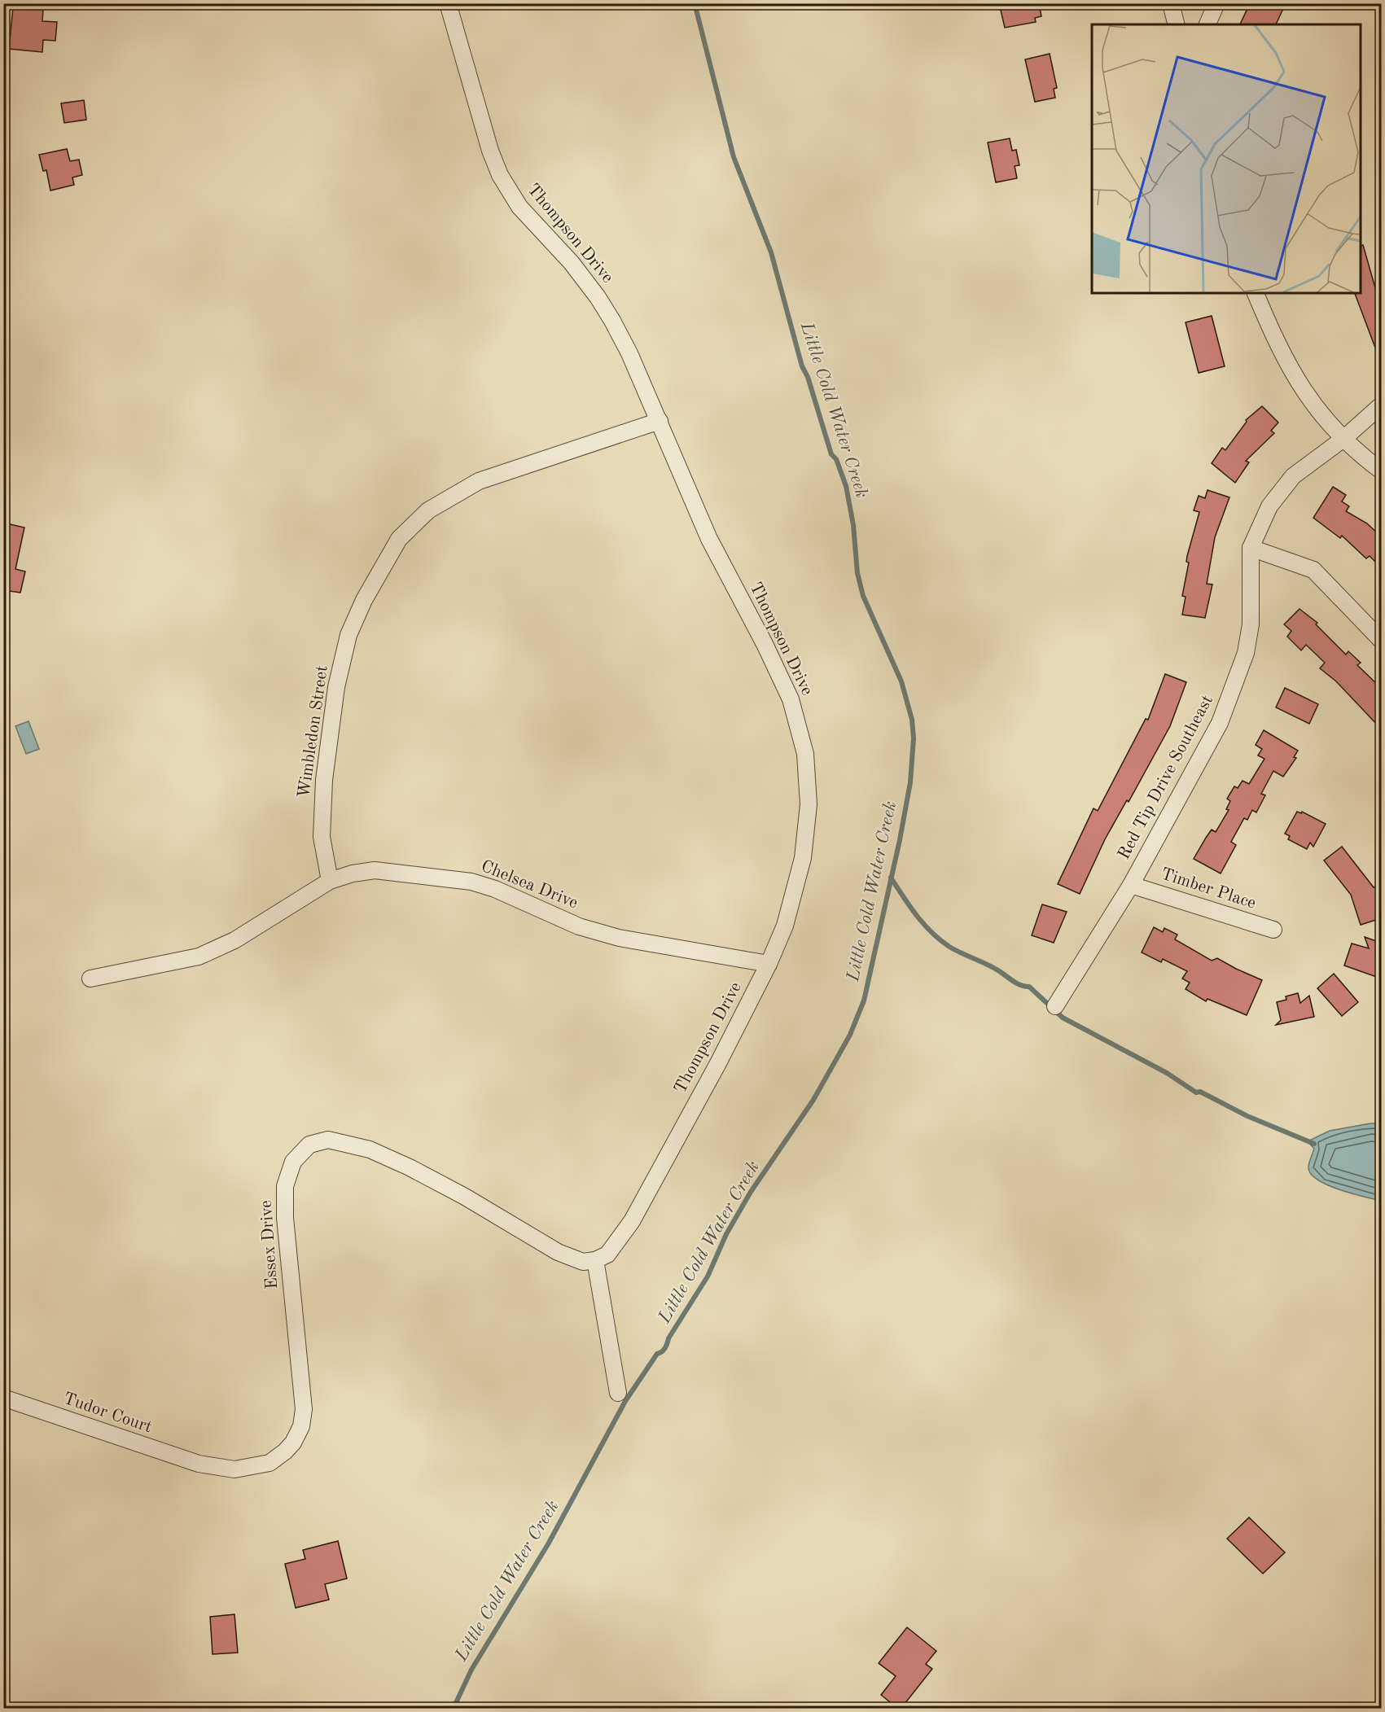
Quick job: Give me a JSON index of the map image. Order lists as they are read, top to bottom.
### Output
{
  "streets": {
    "street": [
      "Thompson Drive",
      "Wimbledon Street",
      "Red Tip Drive Southeast",
      "Chelsea Drive",
      "Timber Place",
      "Essex Drive",
      "Tudor Court"
    ]
  },
  "crossings": [
    ["Thompson Drive", "Wimbledon Street"],
    ["Thompson Drive", "Chelsea Drive"],
    ["Thompson Drive", "Essex Drive"],
    ["Wimbledon Street", "Chelsea Drive"],
    ["Red Tip Drive Southeast", "Timber Place"],
    ["Essex Drive", "Tudor Court"]
  ],
  "water": ["Little Cold Water Creek"]
}
